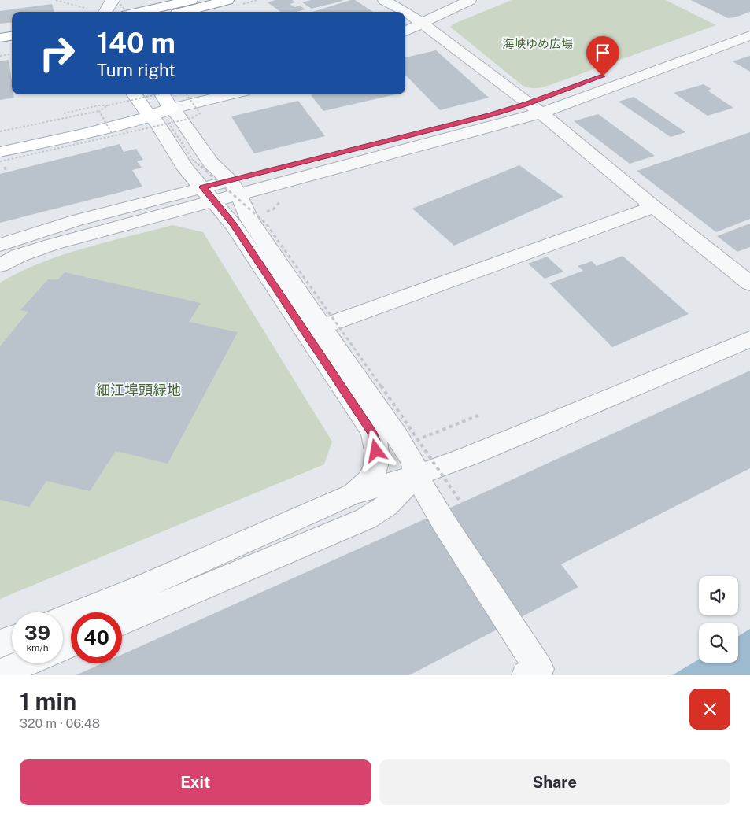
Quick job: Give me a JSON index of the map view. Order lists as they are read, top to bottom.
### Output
{
  "parks": ["海峡ゆめ広場", "細江埠頭緑地"],
  "page": {
    "turn": ["140 m", "Turn right"],
    "speed": "39 km/h",
    "limit": "40",
    "heading": ["1 min", "320 m · 06:48"],
    "buttons": ["Exit", "Share"]
  }
}
